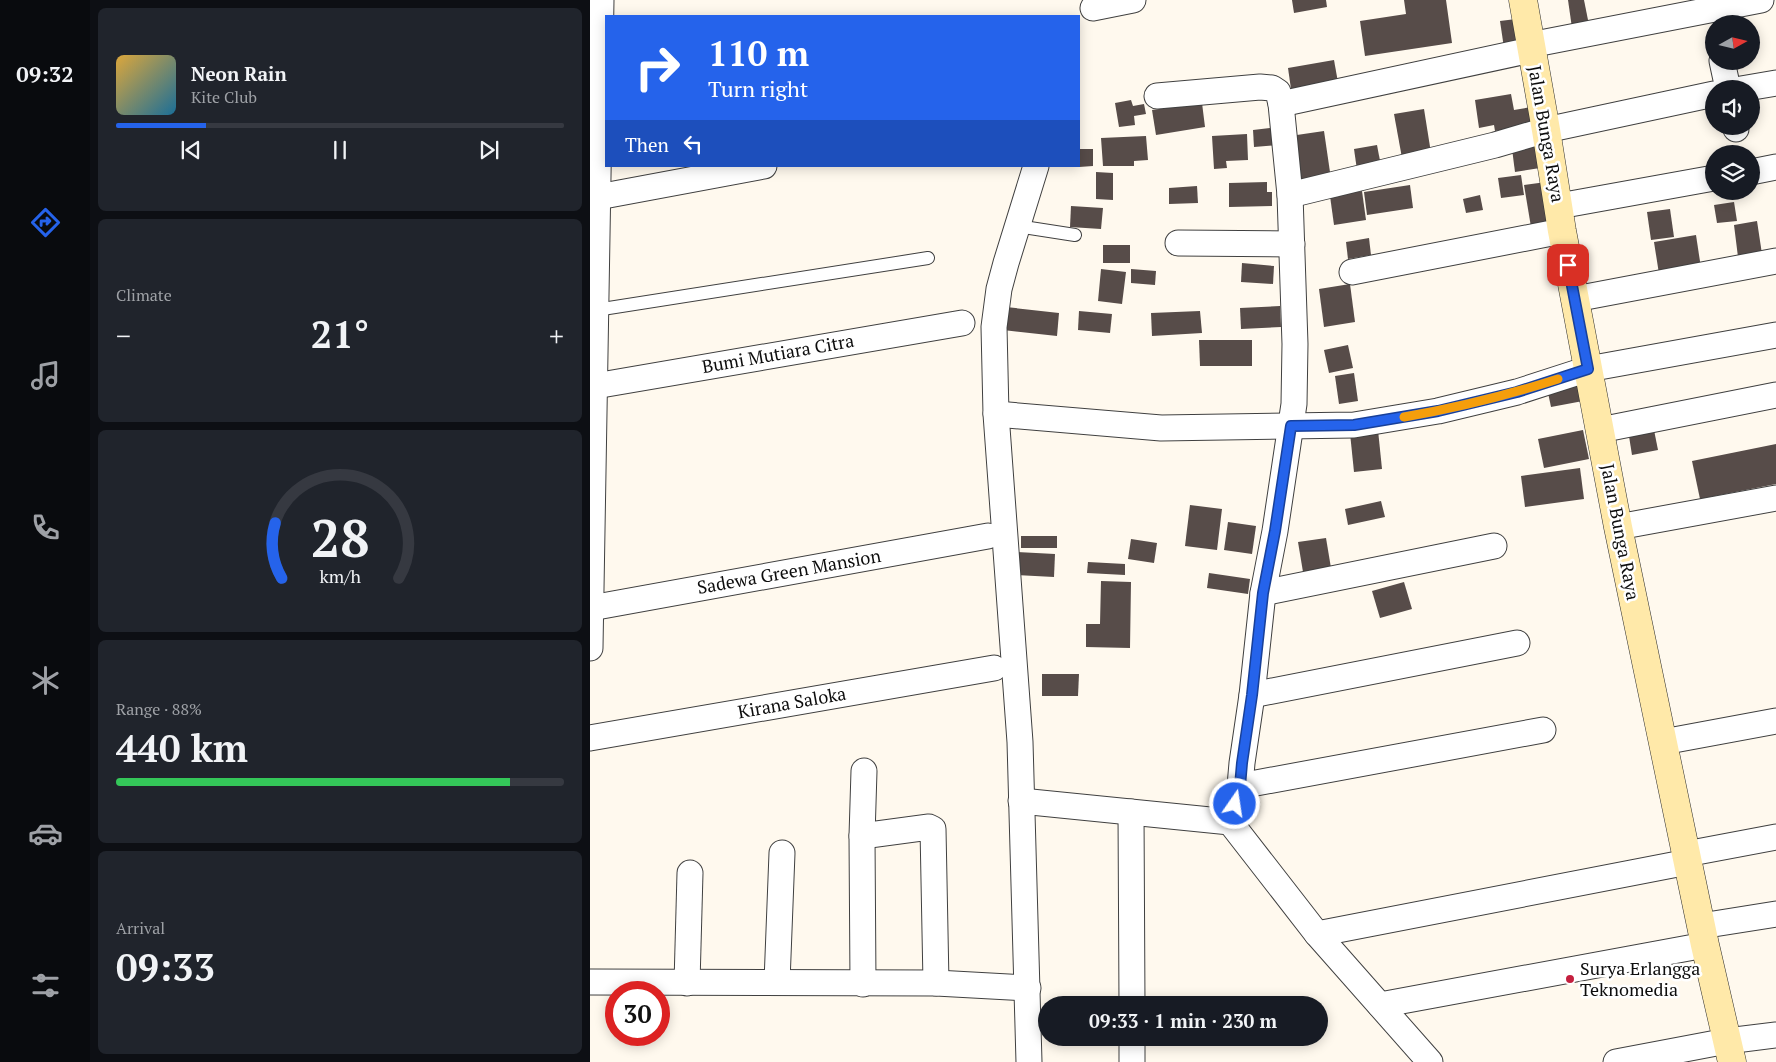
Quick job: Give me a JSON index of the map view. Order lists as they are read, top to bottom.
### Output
{
  "streets": {
    "main road": ["Jalan Bunga Raya"],
    "street": ["Bumi Mutiara Citra", "Sadewa Green Mansion", "Kirana Saloka"]
  },
  "places": ["Surya Erlangga Teknomedia"],
  "north": "right",
  "page": {
    "tabs": "09:32",
    "turn": ["110 m", "Turn right"],
    "song": ["Neon Rain", "Kite Club"],
    "then": "Then",
    "tile": [
      "Climate",
      ["Range · 88%", "440 km"],
      ["Arrival", "09:33"]
    ],
    "heat": ["−", "21°", "+"],
    "limit": "30",
    "trip": "09:33 · 1 min · 230 m",
    "gauge": ["28", "km/h"]
  }
}
